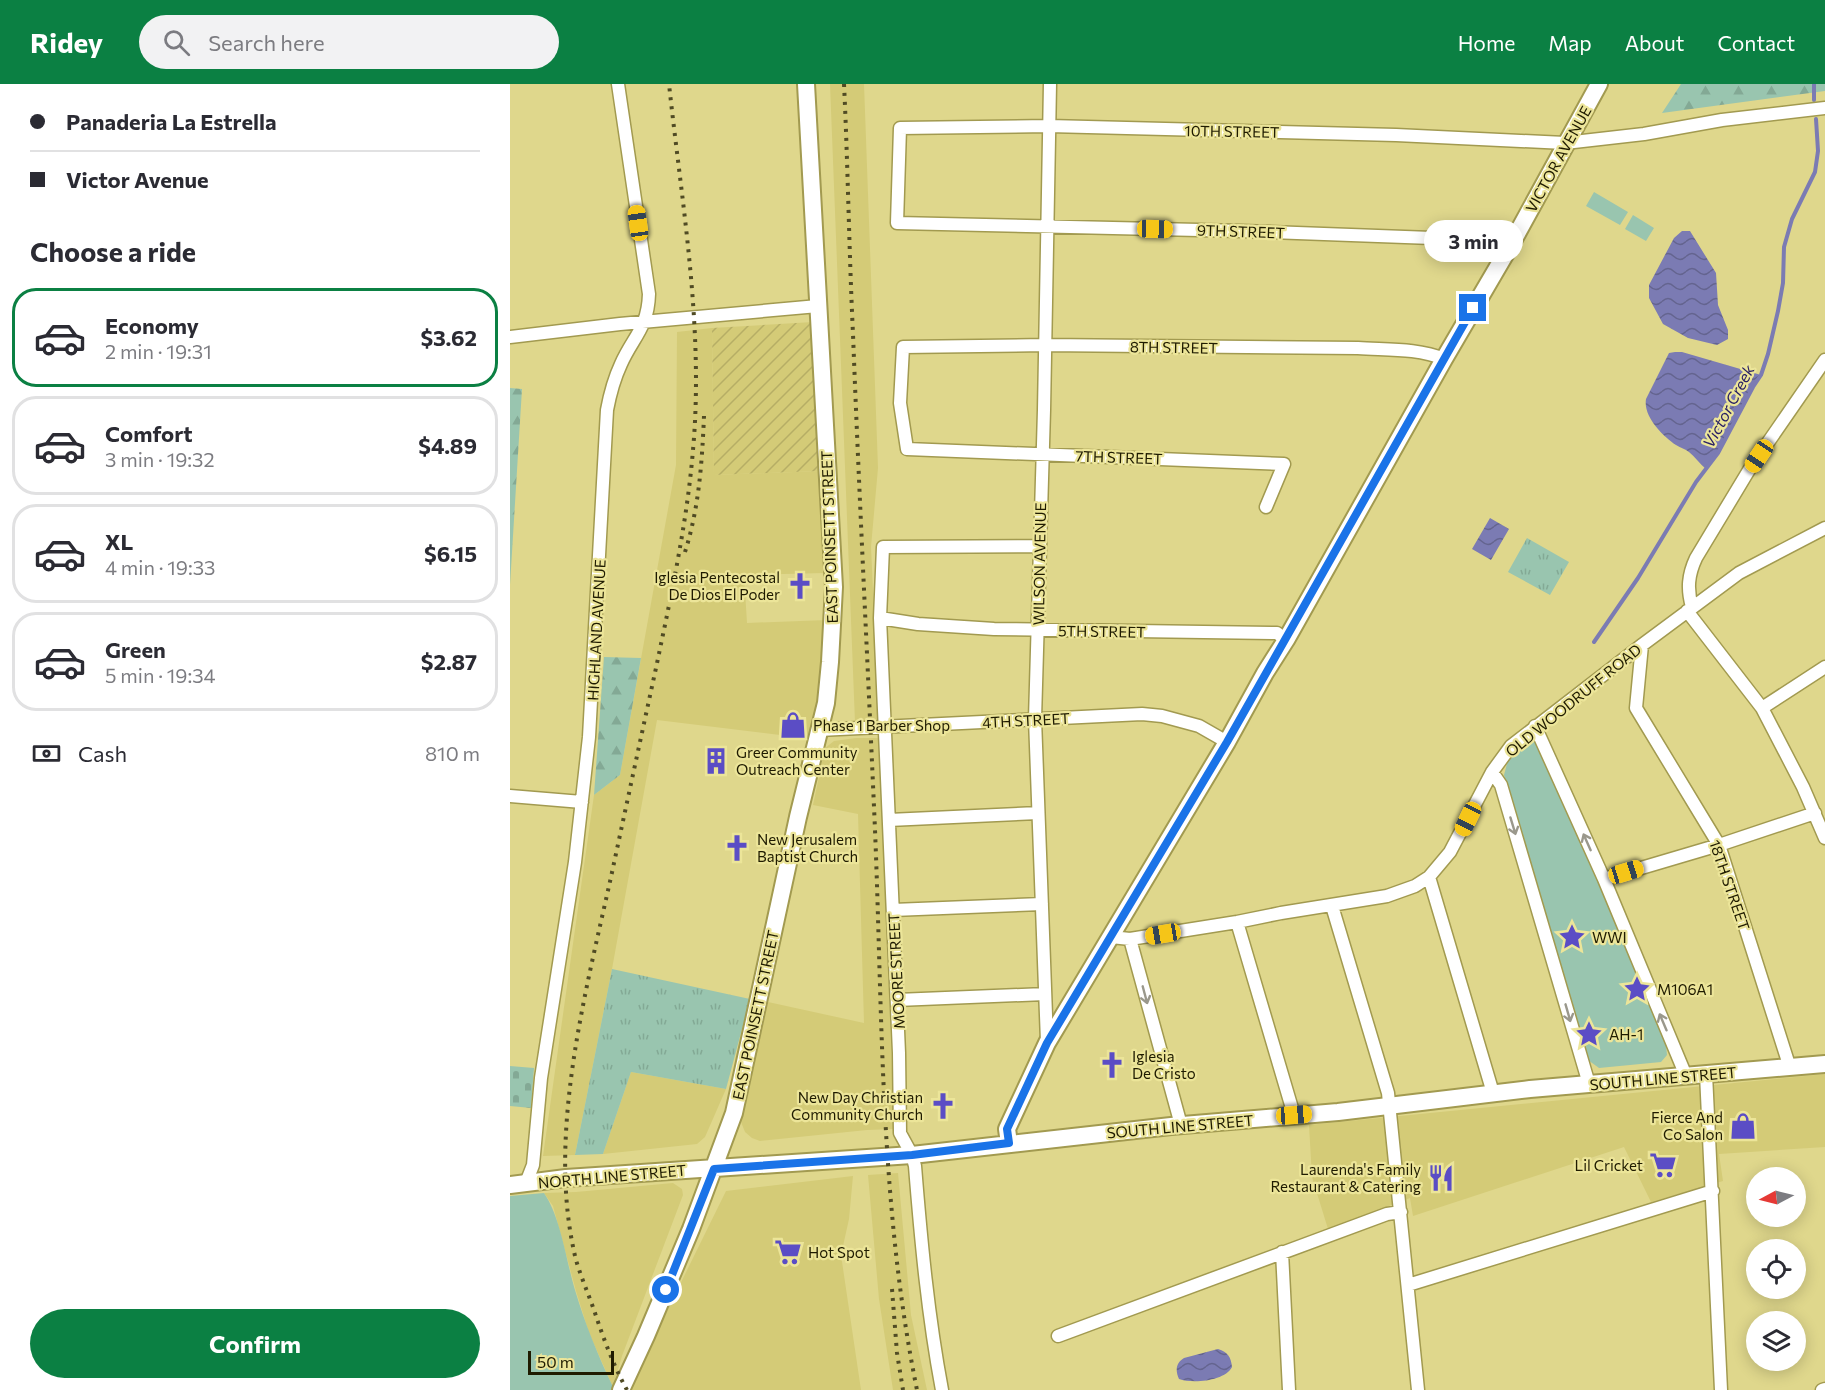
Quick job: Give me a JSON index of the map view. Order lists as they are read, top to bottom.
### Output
{
  "streets": {
    "main road": [
      "VICTOR AVENUE",
      "EAST POINSETT STREET",
      "SOUTH LINE STREET",
      "NORTH LINE STREET"
    ],
    "street": [
      "10TH STREET",
      "9TH STREET",
      "8TH STREET",
      "7TH STREET",
      "WILSON AVENUE",
      "HIGHLAND AVENUE",
      "5TH STREET",
      "OLD WOODRUFF ROAD",
      "4TH STREET",
      "18TH STREET",
      "MOORE STREET"
    ]
  },
  "crossings": [
    ["10TH STREET", "VICTOR AVENUE"],
    ["10TH STREET", "9TH STREET"],
    ["10TH STREET", "WILSON AVENUE"],
    ["VICTOR AVENUE", "9TH STREET"],
    ["VICTOR AVENUE", "8TH STREET"],
    ["VICTOR AVENUE", "WILSON AVENUE"],
    ["VICTOR AVENUE", "5TH STREET"],
    ["VICTOR AVENUE", "OLD WOODRUFF ROAD"],
    ["VICTOR AVENUE", "4TH STREET"],
    ["VICTOR AVENUE", "SOUTH LINE STREET"],
    ["9TH STREET", "WILSON AVENUE"],
    ["8TH STREET", "7TH STREET"],
    ["8TH STREET", "WILSON AVENUE"],
    ["7TH STREET", "WILSON AVENUE"],
    ["EAST POINSETT STREET", "4TH STREET"],
    ["EAST POINSETT STREET", "SOUTH LINE STREET"],
    ["EAST POINSETT STREET", "NORTH LINE STREET"],
    ["WILSON AVENUE", "5TH STREET"],
    ["WILSON AVENUE", "4TH STREET"],
    ["WILSON AVENUE", "MOORE STREET"],
    ["HIGHLAND AVENUE", "NORTH LINE STREET"],
    ["5TH STREET", "MOORE STREET"],
    ["OLD WOODRUFF ROAD", "18TH STREET"],
    ["4TH STREET", "MOORE STREET"],
    ["18TH STREET", "SOUTH LINE STREET"],
    ["MOORE STREET", "SOUTH LINE STREET"],
    ["SOUTH LINE STREET", "NORTH LINE STREET"]
  ],
  "water": ["Victor Creek"],
  "places": {
    "church": [
      "Iglesia Pentecostal De Dios El Poder",
      "New Jerusalem Baptist Church",
      "Iglesia De Cristo",
      "New Day Christian Community Church"
    ],
    "shop": ["Phase 1 Barber Shop", "Fierce And Co Salon"],
    "building": ["Greer Community Outreach Center"],
    "place": ["WWI", "M106A1", "AH-1"],
    "supermarket": ["Lil Cricket", "Hot Spot"],
    "restaurant": ["Laurenda's Family Restaurant & Catering"]
  },
  "scale_bar": "50 m",
  "north": "left",
  "page": {
    "header": "Ridey",
    "search": "Search here",
    "nav": [
      "Home",
      "Map",
      "About",
      "Contact"
    ],
    "banner": ["Panaderia La Estrella", "Victor Avenue"],
    "heading": "Choose a ride",
    "bubble": "3 min",
    "list": [
      {
        "name": "Economy",
        "note": "2 min · 19:31",
        "value": "$3.62"
      },
      {
        "name": "Comfort",
        "note": "3 min · 19:32",
        "value": "$4.89"
      },
      {
        "name": "XL",
        "note": "4 min · 19:33",
        "value": "$6.15"
      },
      {
        "name": "Green",
        "note": "5 min · 19:34",
        "value": "$2.87"
      }
    ],
    "pay": ["Cash", "810 m"],
    "buttons": "Confirm",
    "scale": "50 m"
  }
}
